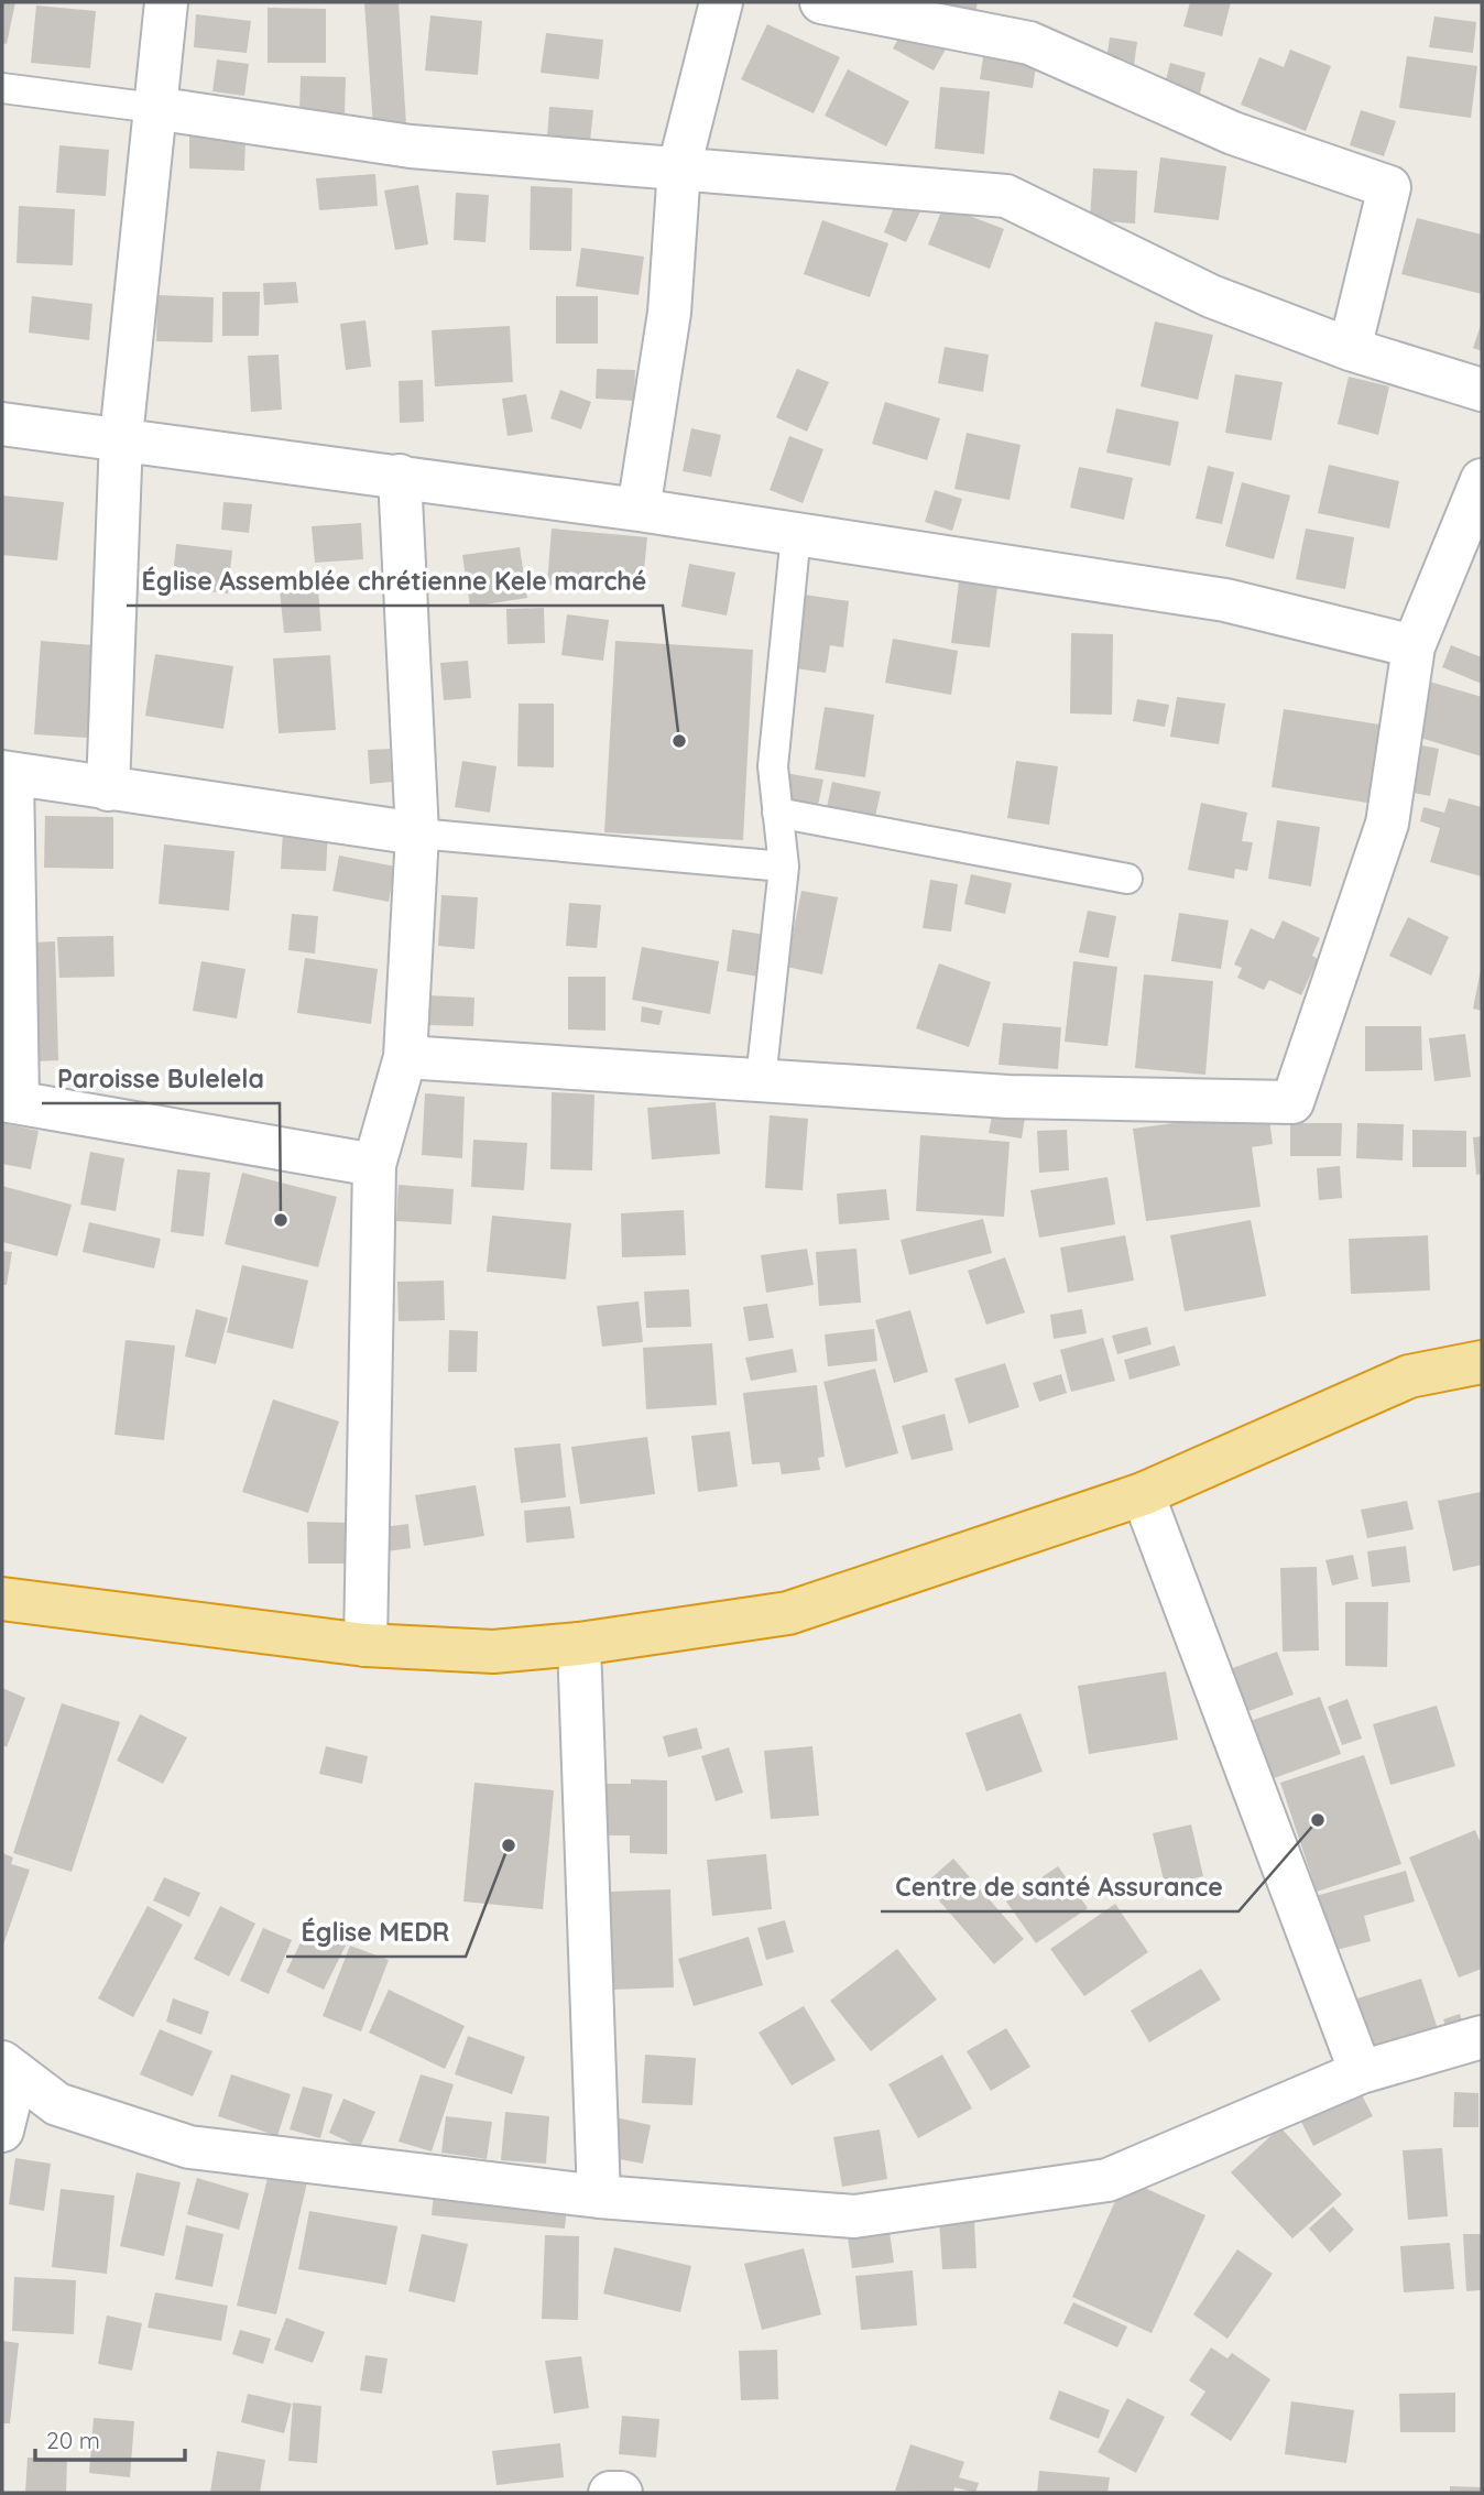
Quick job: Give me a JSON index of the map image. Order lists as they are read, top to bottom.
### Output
{
  "places": [
    "Église Assemblée chrétienne Kele marché",
    "Paroisse Bulelela",
    "Centre de santé Assurance",
    "Église MEDR"
  ],
  "scale_bar": "20 m"
}
